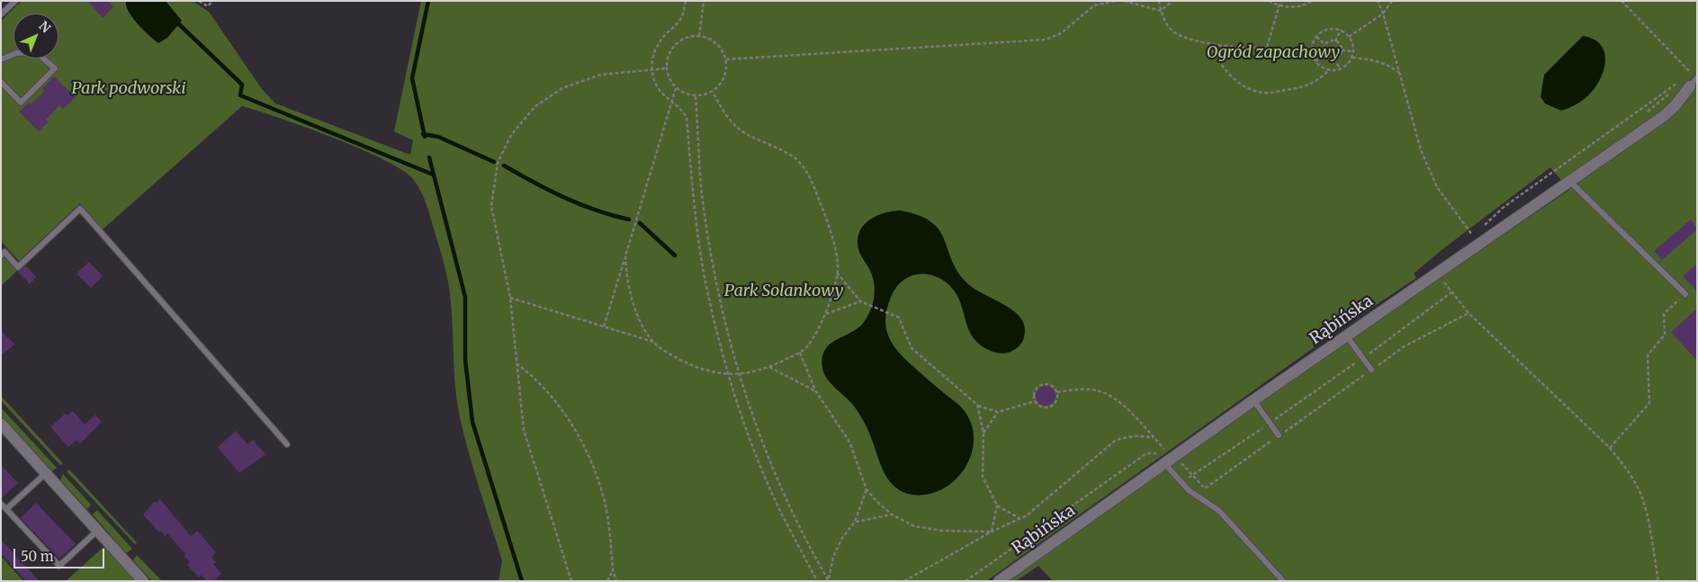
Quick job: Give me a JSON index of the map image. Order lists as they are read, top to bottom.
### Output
{
  "streets": {
    "street": ["Rąbińska"]
  },
  "parks": ["Ogród zapachowy", "Park podworski", "Park Solankowy"],
  "scale_bar": "50 m",
  "north": "top right"
}
